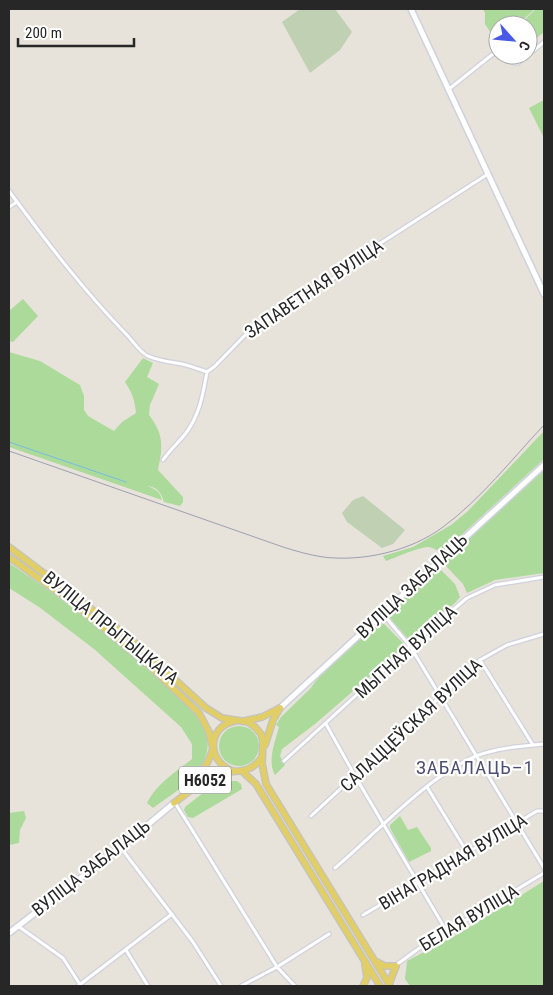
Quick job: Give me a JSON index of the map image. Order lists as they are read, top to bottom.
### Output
{
  "streets": {
    "main road": ["ВУЛІЦА ПРЫТЫЦКАГА", "Н6052"],
    "street": [
      "ЗАПАВЕТНАЯ ВУЛІЦА",
      "ВУЛІЦА ЗАБАЛАЦЬ",
      "МЫТНАЯ ВУЛІЦА",
      "САЛАЦЦЕЎСКАЯ ВУЛІЦА",
      "ВІНАГРАДНАЯ ВУЛІЦА",
      "БЕЛАЯ ВУЛІЦА"
    ]
  },
  "crossings": [
    ["ВУЛІЦА ЗАБАЛАЦЬ", "Н6052"],
    ["ВУЛІЦА ПРЫТЫЦКАГА", "Н6052"]
  ],
  "districts": ["ЗАБАЛАЦЬ–1"],
  "scale_bar": "200 m",
  "north": "bottom right"
}
